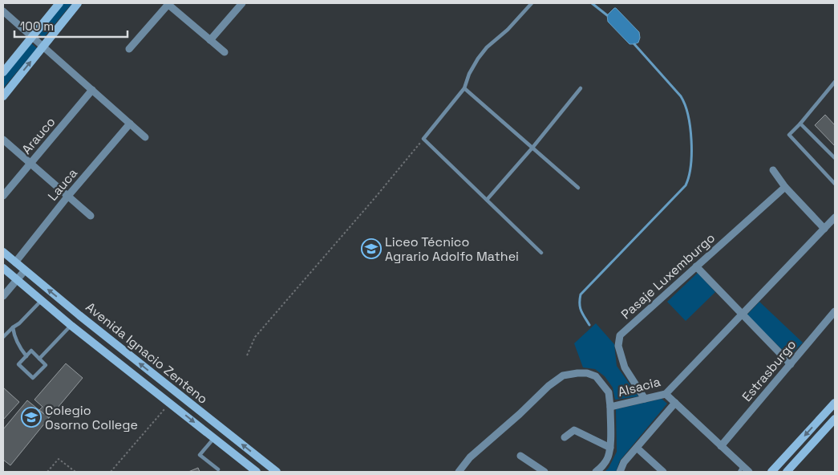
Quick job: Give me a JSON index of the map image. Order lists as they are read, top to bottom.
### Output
{
  "streets": {
    "main road": ["Avenida Ignacio Zenteno"],
    "street": [
      "Arauco",
      "Lauca",
      "Pasaje Luxemburgo",
      "Estrasburgo",
      "Alsacia"
    ]
  },
  "crossings": [
    ["Lauca", "Avenida Ignacio Zenteno"],
    ["Pasaje Luxemburgo", "Alsacia"]
  ],
  "places": {
    "school or university": ["Liceo Técnico Agrario Adolfo Mathei", "Colegio Osorno College"]
  },
  "scale_bar": "100 m"
}
